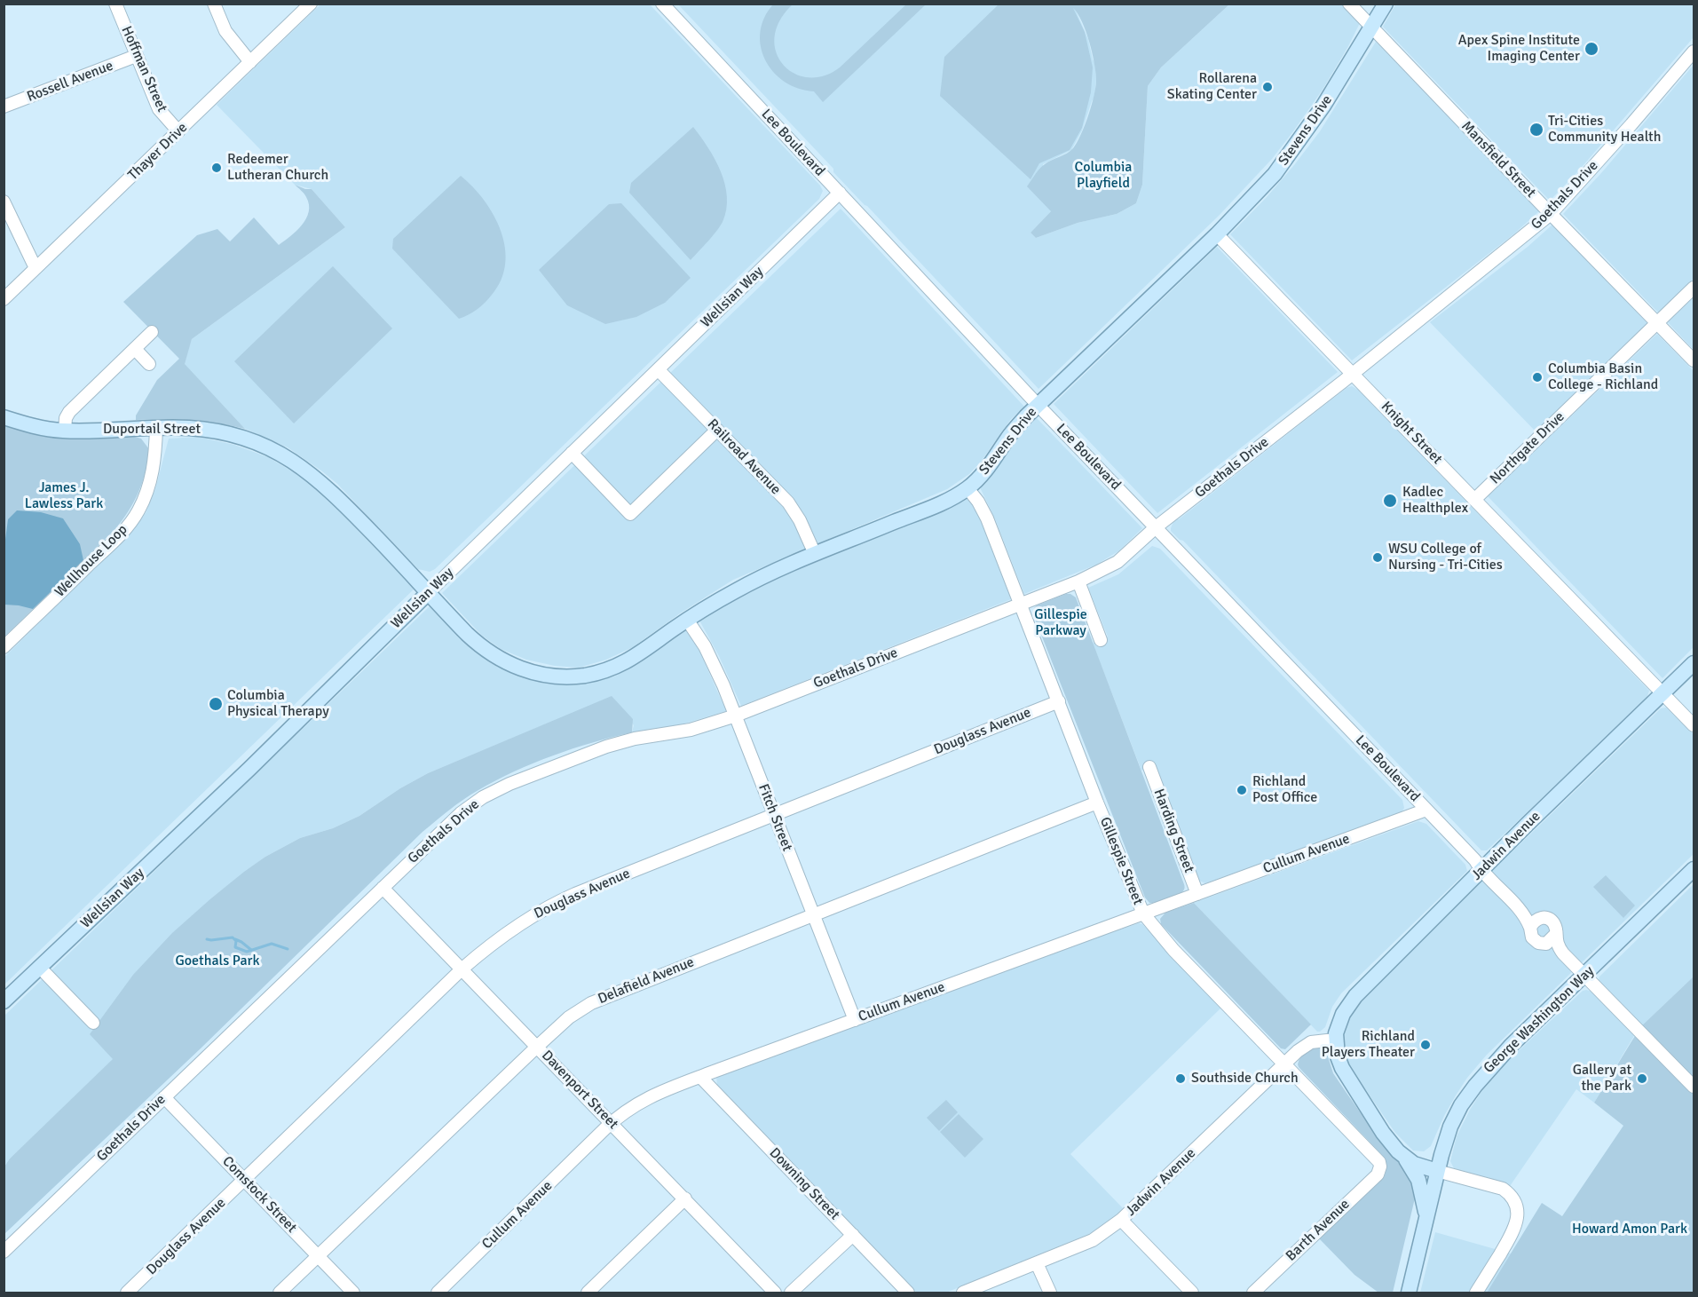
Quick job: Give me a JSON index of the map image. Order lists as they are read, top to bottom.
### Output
{
  "streets": {
    "main road": [
      "Stevens Drive",
      "Wellsian Way",
      "Duportail Street",
      "Jadwin Avenue",
      "George Washington Way"
    ],
    "street": [
      "Hoffman Street",
      "Rossell Avenue",
      "Lee Boulevard",
      "Thayer Drive",
      "Mansfield Street",
      "Goethals Drive",
      "Knight Street",
      "Northgate Drive",
      "Railroad Avenue",
      "Wellhouse Loop",
      "Douglass Avenue",
      "Fitch Street",
      "Harding Street",
      "Cullum Avenue",
      "Gillespie Street",
      "Delafield Avenue",
      "Davenport Street",
      "Downing Street",
      "Comstock Street",
      "Barth Avenue"
    ]
  },
  "crossings": [
    ["Hoffman Street", "Rossell Avenue"],
    ["Hoffman Street", "Thayer Drive"],
    ["Stevens Drive", "Lee Boulevard"],
    ["Stevens Drive", "Mansfield Street"],
    ["Stevens Drive", "Wellsian Way"],
    ["Stevens Drive", "Duportail Street"],
    ["Stevens Drive", "Knight Street"],
    ["Stevens Drive", "Railroad Avenue"],
    ["Stevens Drive", "Fitch Street"],
    ["Stevens Drive", "Gillespie Street"],
    ["Lee Boulevard", "Goethals Drive"],
    ["Lee Boulevard", "Wellsian Way"],
    ["Lee Boulevard", "Jadwin Avenue"],
    ["Lee Boulevard", "Cullum Avenue"],
    ["Lee Boulevard", "George Washington Way"],
    ["Mansfield Street", "Goethals Drive"],
    ["Mansfield Street", "Northgate Drive"],
    ["Goethals Drive", "Knight Street"],
    ["Goethals Drive", "Fitch Street"],
    ["Goethals Drive", "Gillespie Street"],
    ["Goethals Drive", "Davenport Street"],
    ["Goethals Drive", "Comstock Street"],
    ["Wellsian Way", "Duportail Street"],
    ["Wellsian Way", "Railroad Avenue"],
    ["Duportail Street", "Wellhouse Loop"],
    ["Knight Street", "Northgate Drive"],
    ["Knight Street", "Jadwin Avenue"],
    ["Douglass Avenue", "Fitch Street"],
    ["Douglass Avenue", "Gillespie Street"],
    ["Douglass Avenue", "Davenport Street"],
    ["Douglass Avenue", "Comstock Street"],
    ["Fitch Street", "Cullum Avenue"],
    ["Fitch Street", "Delafield Avenue"],
    ["Harding Street", "Cullum Avenue"],
    ["Jadwin Avenue", "Gillespie Street"],
    ["Cullum Avenue", "Gillespie Street"],
    ["Cullum Avenue", "Davenport Street"],
    ["Cullum Avenue", "Downing Street"],
    ["Gillespie Street", "Delafield Avenue"],
    ["Gillespie Street", "Barth Avenue"],
    ["Delafield Avenue", "Davenport Street"],
    ["Delafield Avenue", "Comstock Street"]
  ],
  "parks": [
    "Columbia Playfield",
    "James J. Lawless Park",
    "Gillespie Parkway",
    "Goethals Park",
    "Howard Amon Park"
  ],
  "places": [
    "Apex Spine Institute Imaging Center",
    "Rollarena Skating Center",
    "Tri-Cities Community Health",
    "Redeemer Lutheran Church",
    "Columbia Basin College - Richland",
    "Kadlec Healthplex",
    "WSU College of Nursing - Tri-Cities",
    "Columbia Physical Therapy",
    "Richland Post Office",
    "Richland Players Theater",
    "Southside Church",
    "Gallery at the Park"
  ]
}
